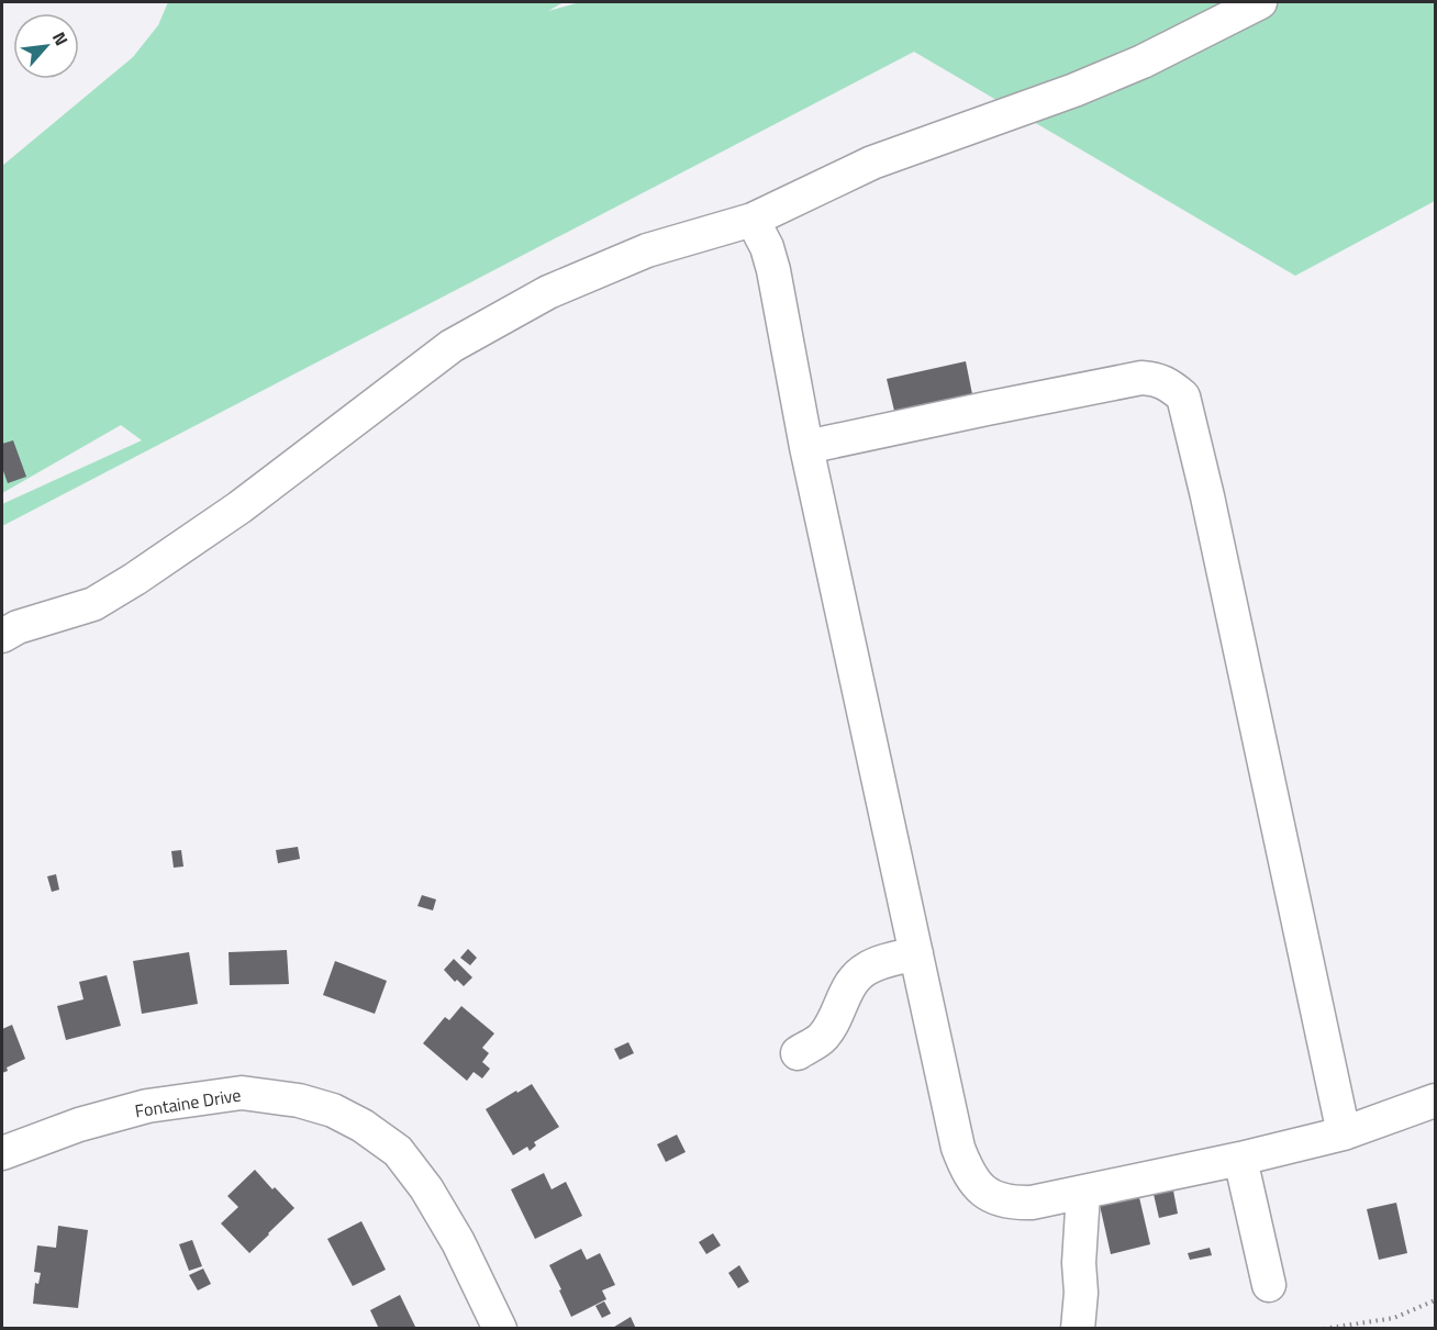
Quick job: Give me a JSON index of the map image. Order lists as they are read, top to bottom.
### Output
{
  "streets": {
    "street": ["Fontaine Drive"]
  },
  "north": "top right"
}
